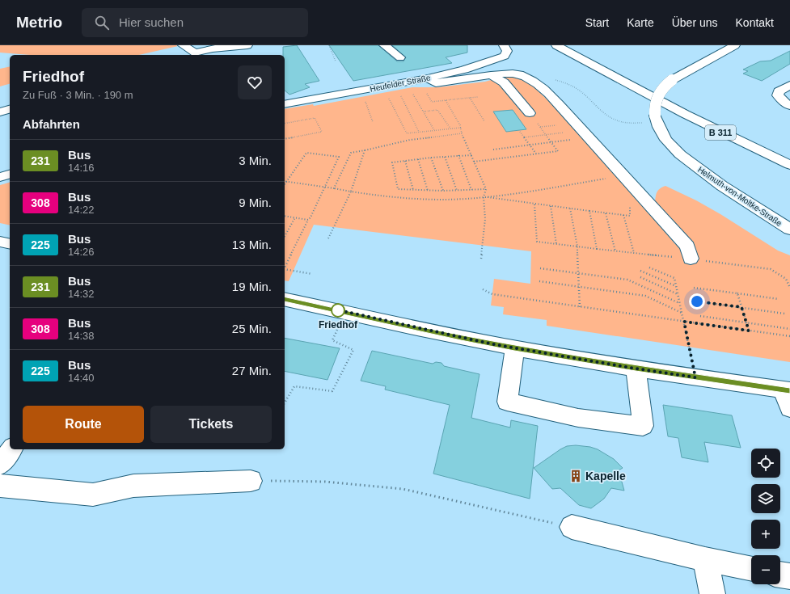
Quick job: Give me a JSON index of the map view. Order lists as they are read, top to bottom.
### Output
{
  "streets": {
    "street": ["Heufelder Straße", "B 311", "Helmuth-von-Moltke-Straße"]
  },
  "places": {
    "other": ["Friedhof"],
    "building": ["Kapelle"]
  },
  "lines": ["bus line 231"],
  "page": {
    "header": "Metrio",
    "search": "Hier suchen",
    "nav": [
      "Start",
      "Karte",
      "Über uns",
      "Kontakt"
    ],
    "heading": [
      ["Friedhof", "Zu Fuß · 3 Min. · 190 m"],
      "Abfahrten"
    ],
    "list": [
      {
        "mark": "231",
        "name": "Bus",
        "note": "14:16",
        "value": "3 Min."
      },
      {
        "mark": "308",
        "name": "Bus",
        "note": "14:22",
        "value": "9 Min."
      },
      {
        "mark": "225",
        "name": "Bus",
        "note": "14:26",
        "value": "13 Min."
      },
      {
        "mark": "231",
        "name": "Bus",
        "note": "14:32",
        "value": "19 Min."
      },
      {
        "mark": "308",
        "name": "Bus",
        "note": "14:38",
        "value": "25 Min."
      },
      {
        "mark": "225",
        "name": "Bus",
        "note": "14:40",
        "value": "27 Min."
      }
    ],
    "buttons": ["Route", "Tickets"],
    "map_buttons": ["+", "−"]
  }
}
